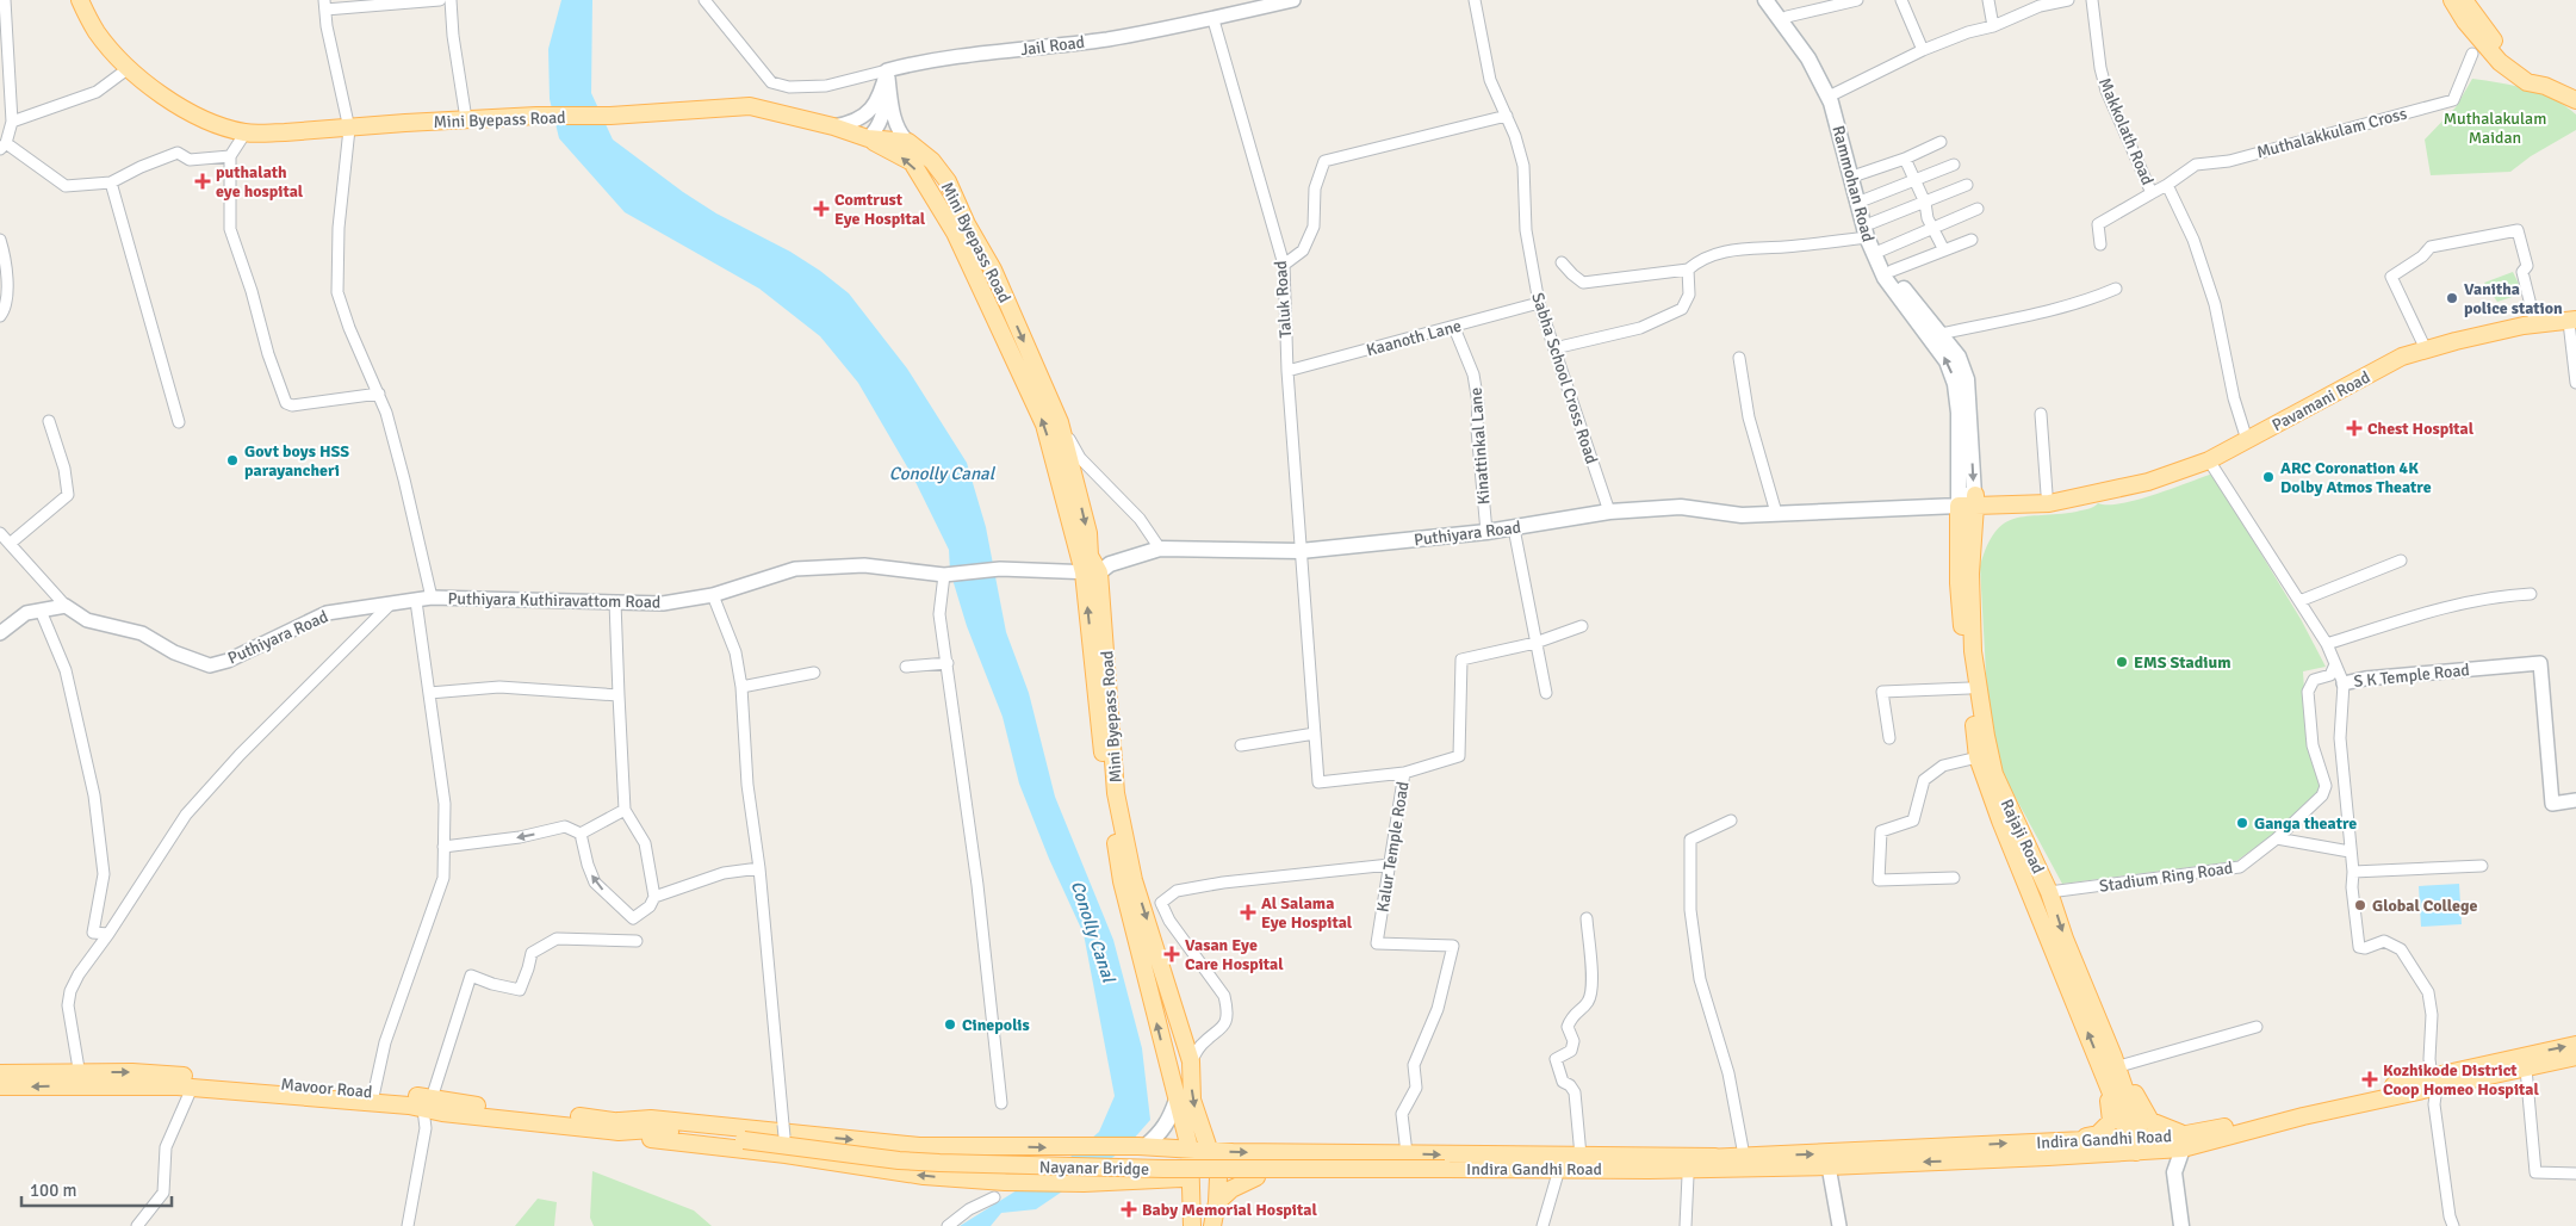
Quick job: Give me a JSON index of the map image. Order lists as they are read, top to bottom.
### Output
{
  "streets": {
    "main road": [
      "Mini Byepass Road",
      "Rammohan Road",
      "Pavamani Road",
      "Puthiyara Road",
      "Rajaji Road",
      "Mavoor Road",
      "Indira Gandhi Road",
      "Nayanar Bridge"
    ],
    "street": [
      "Jail Road",
      "Makkolath Road",
      "Muthalakkulam Cross",
      "Taluk Road",
      "Kaanoth Lane",
      "Sabha School Cross Road",
      "Kinattinkal Lane",
      "Puthiyara Kuthiravattom Road",
      "S K Temple Road",
      "Kalur Temple Road",
      "Stadium Ring Road"
    ]
  },
  "crossings": [
    ["Jail Road", "Taluk Road"],
    ["Mini Byepass Road", "Puthiyara Road"],
    ["Mini Byepass Road", "Puthiyara Kuthiravattom Road"],
    ["Makkolath Road", "Muthalakkulam Cross"],
    ["Makkolath Road", "Pavamani Road"],
    ["Rammohan Road", "Pavamani Road"],
    ["Rammohan Road", "Puthiyara Road"],
    ["Rammohan Road", "Rajaji Road"],
    ["Taluk Road", "Kaanoth Lane"],
    ["Taluk Road", "Puthiyara Road"],
    ["Taluk Road", "Kalur Temple Road"],
    ["Kaanoth Lane", "Sabha School Cross Road"],
    ["Kaanoth Lane", "Kinattinkal Lane"],
    ["Sabha School Cross Road", "Puthiyara Road"],
    ["Pavamani Road", "Puthiyara Road"],
    ["Pavamani Road", "S K Temple Road"],
    ["Pavamani Road", "Rajaji Road"],
    ["Kinattinkal Lane", "Puthiyara Road"],
    ["Puthiyara Road", "Puthiyara Kuthiravattom Road"],
    ["Puthiyara Road", "Rajaji Road"],
    ["Puthiyara Road", "Kalur Temple Road"],
    ["S K Temple Road", "Stadium Ring Road"],
    ["Rajaji Road", "Stadium Ring Road"],
    ["Rajaji Road", "Indira Gandhi Road"],
    ["Mavoor Road", "Nayanar Bridge"],
    ["Indira Gandhi Road", "Nayanar Bridge"]
  ],
  "water": ["Conolly Canal"],
  "parks": ["Muthalakulam Maidan"],
  "places": {
    "health": [
      "puthalath eye hospital",
      "Comtrust Eye Hospital",
      "Chest Hospital",
      "Al Salama Eye Hospital",
      "Vasan Eye Care Hospital",
      "Kozhikode District Coop Homeo Hospital",
      "Baby Memorial Hospital"
    ],
    "other": [
      "Vanitha police station",
      "Govt boys HSS parayancheri",
      "ARC Coronation 4K Dolby Atmos Theatre",
      "EMS Stadium",
      "Ganga theatre",
      "Global College",
      "Cinepolis"
    ]
  },
  "scale_bar": "100 m"
}
